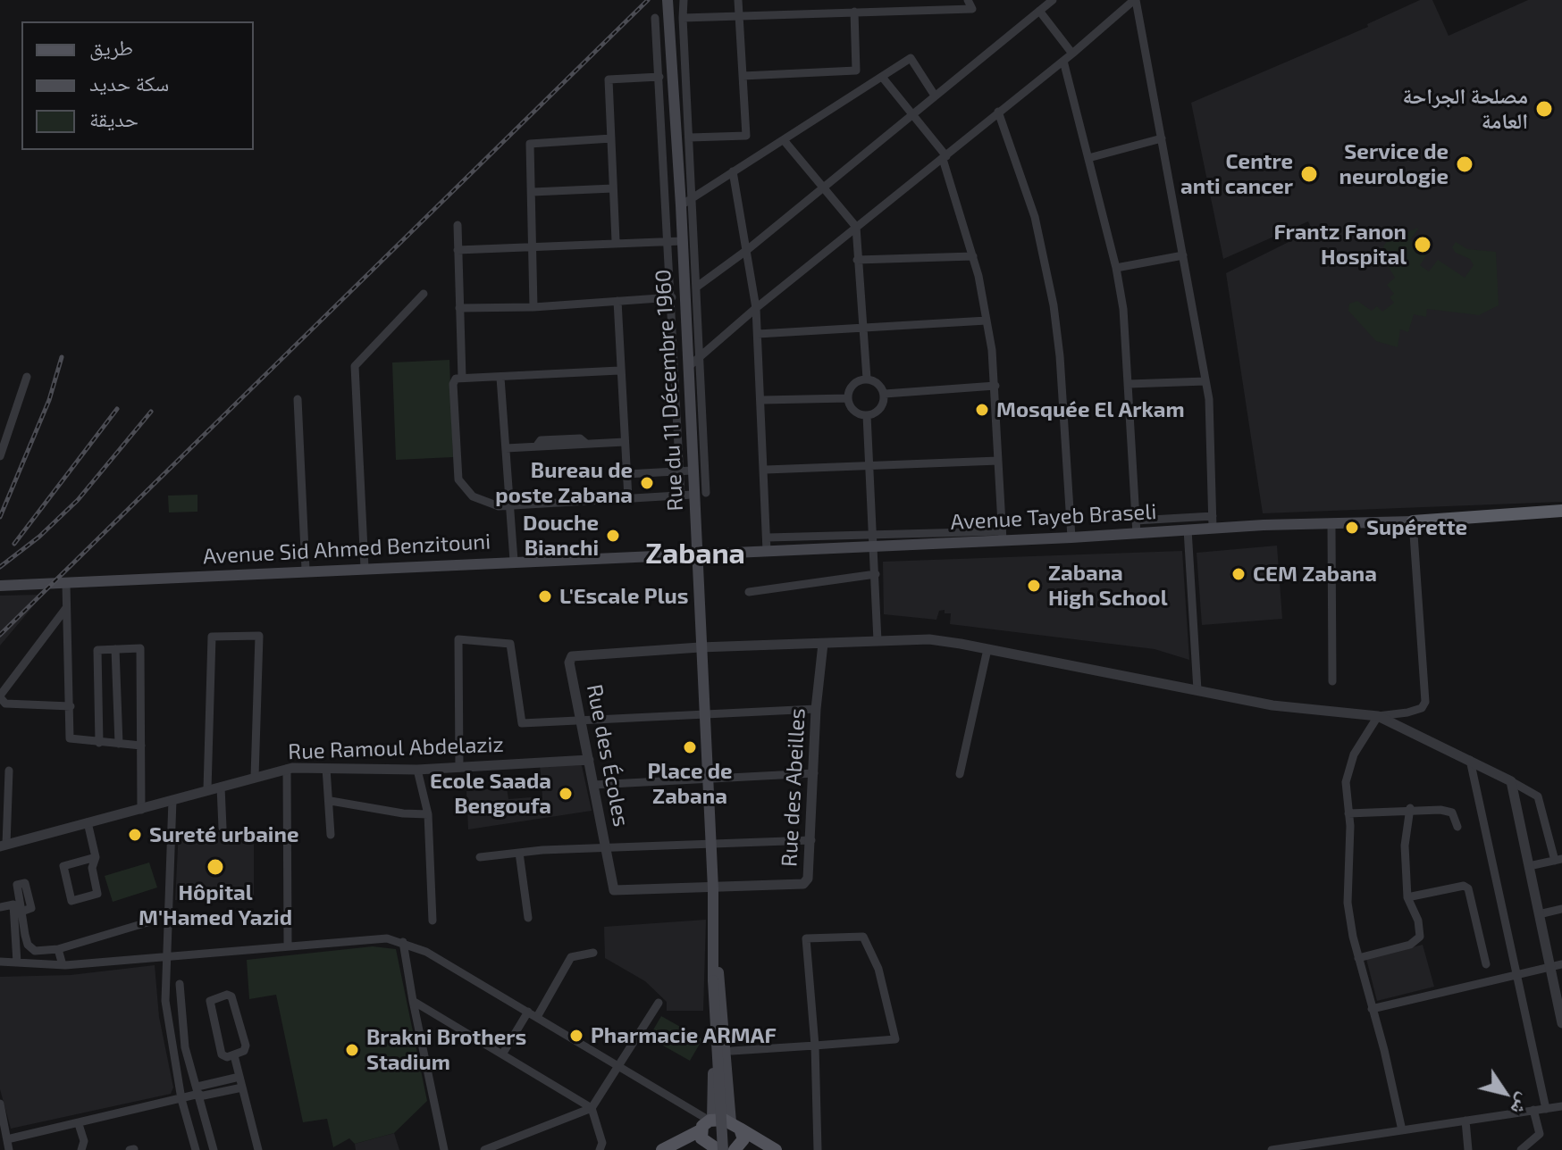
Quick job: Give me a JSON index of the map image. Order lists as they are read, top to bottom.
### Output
{
  "streets": {
    "main road": ["Rue du 11 Décembre 1960", "Avenue Tayeb Braseli", "Avenue Sid Ahmed Benzitouni"],
    "street": ["Rue Ramoul Abdelaziz", "Rue des Écoles", "Rue des Abeilles"]
  },
  "crossings": [
    ["Rue du 11 Décembre 1960", "Avenue Tayeb Braseli"],
    ["Rue du 11 Décembre 1960", "Avenue Sid Ahmed Benzitouni"],
    ["Rue du 11 Décembre 1960", "Rue des Écoles"],
    ["Rue du 11 Décembre 1960", "Rue des Abeilles"],
    ["Avenue Tayeb Braseli", "Avenue Sid Ahmed Benzitouni"],
    ["Rue Ramoul Abdelaziz", "Rue des Écoles"],
    ["Rue des Écoles", "Rue des Abeilles"]
  ],
  "districts": ["Zabana"],
  "places": [
    "مصلحة الجراحة العامة",
    "Service de neurologie",
    "Centre anti cancer",
    "Frantz Fanon Hospital",
    "Mosquée El Arkam",
    "Bureau de poste Zabana",
    "Supérette",
    "Douche Bianchi",
    "CEM Zabana",
    "Zabana High School",
    "L'Escale Plus",
    "Place de Zabana",
    "Ecole Saada Bengoufa",
    "Sureté urbaine",
    "Hôpital M'Hamed Yazid",
    "Pharmacie ARMAF",
    "Brakni Brothers Stadium"
  ],
  "legend": ["طريق", "سكة حديد", "حديقة"],
  "north": "bottom right"
}
